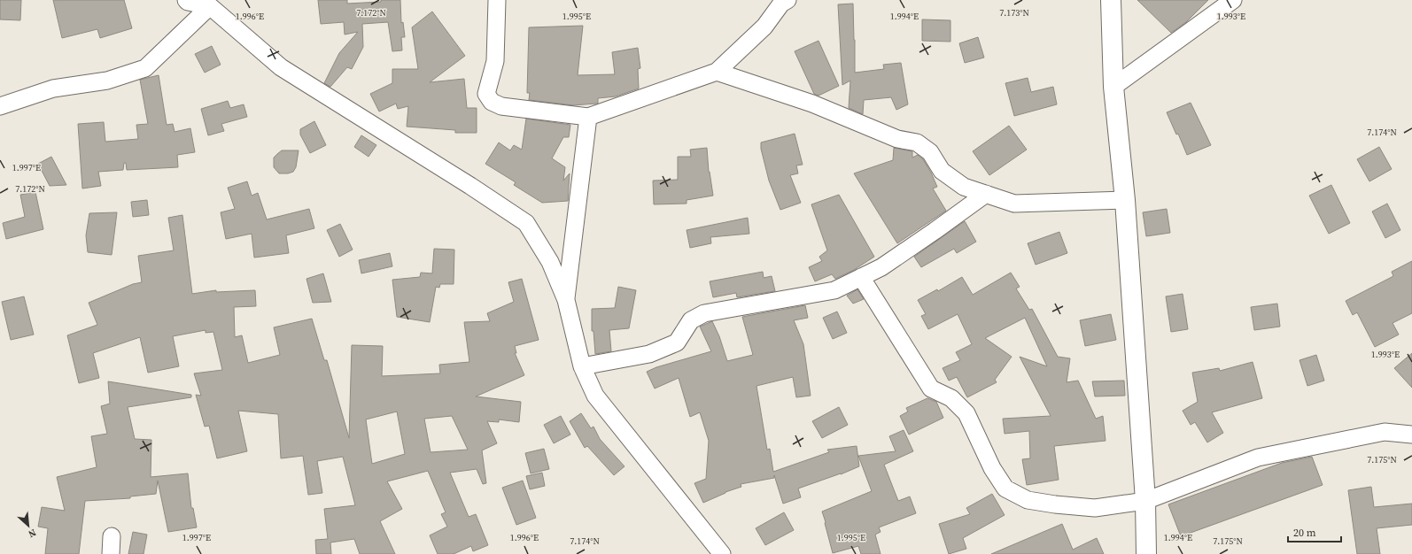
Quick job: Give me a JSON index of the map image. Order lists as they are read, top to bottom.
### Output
{
  "scale_bar": "20 m",
  "north": "bottom right",
  "coordinates": [
    "7.172°N",
    "7.173°N",
    "1.996°E",
    "1.995°E",
    "1.994°E",
    "1.993°E",
    "7.174°N",
    "1.997°E",
    "7.175°N"
  ]
}
